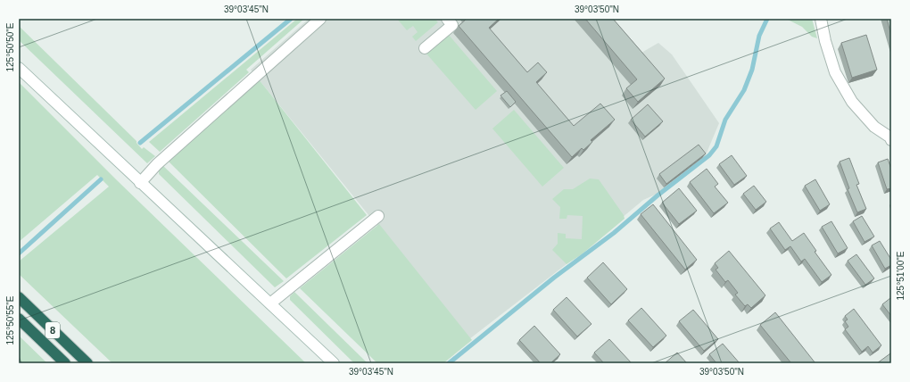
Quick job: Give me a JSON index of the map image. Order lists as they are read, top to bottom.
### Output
{
  "streets": {
    "highway": ["8"]
  },
  "coordinates": [
    "39°03'45\"N",
    "39°03'50\"N",
    "125°50'50\"E",
    "125°51'00\"E",
    "125°50'55\"E"
  ]
}
